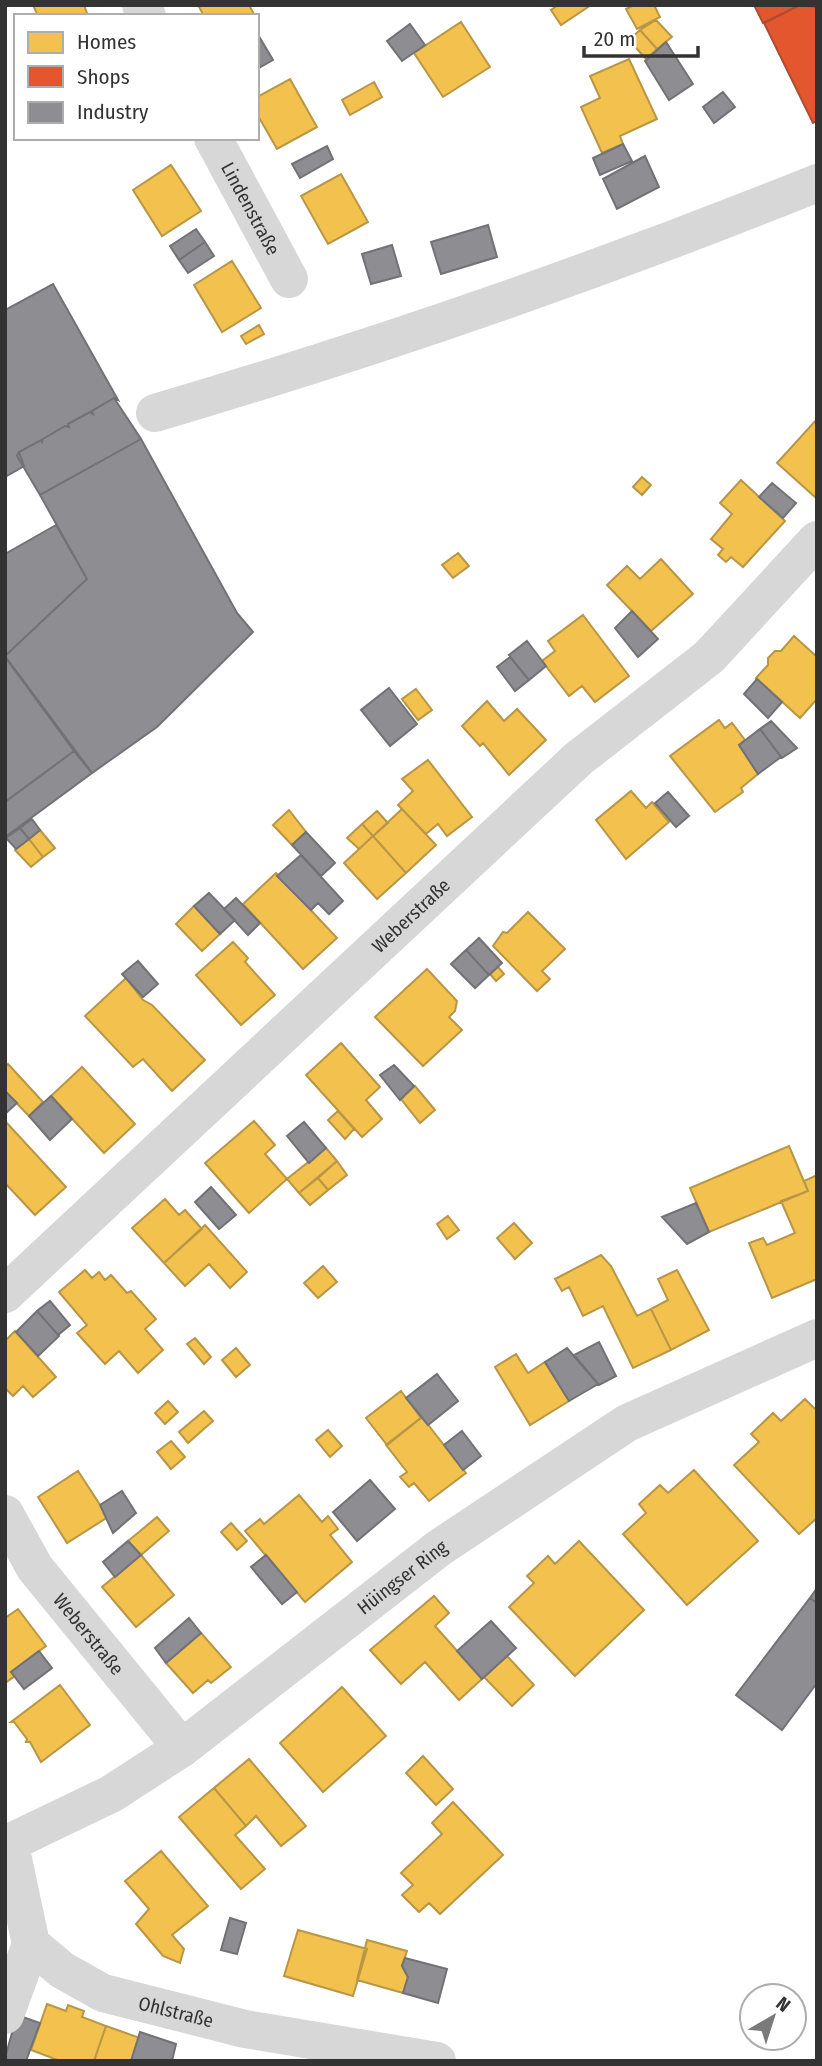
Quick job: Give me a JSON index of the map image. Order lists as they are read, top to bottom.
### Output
{
  "streets": {
    "street": [
      "Lindenstraße",
      "Weberstraße",
      "Hüingser Ring",
      "Ohlstraße"
    ]
  },
  "crossings": [
    ["Weberstraße", "Hüingser Ring"]
  ],
  "legend": ["Homes", "Shops", "Industry"],
  "scale_bar": "20 m",
  "north": "top right"
}
